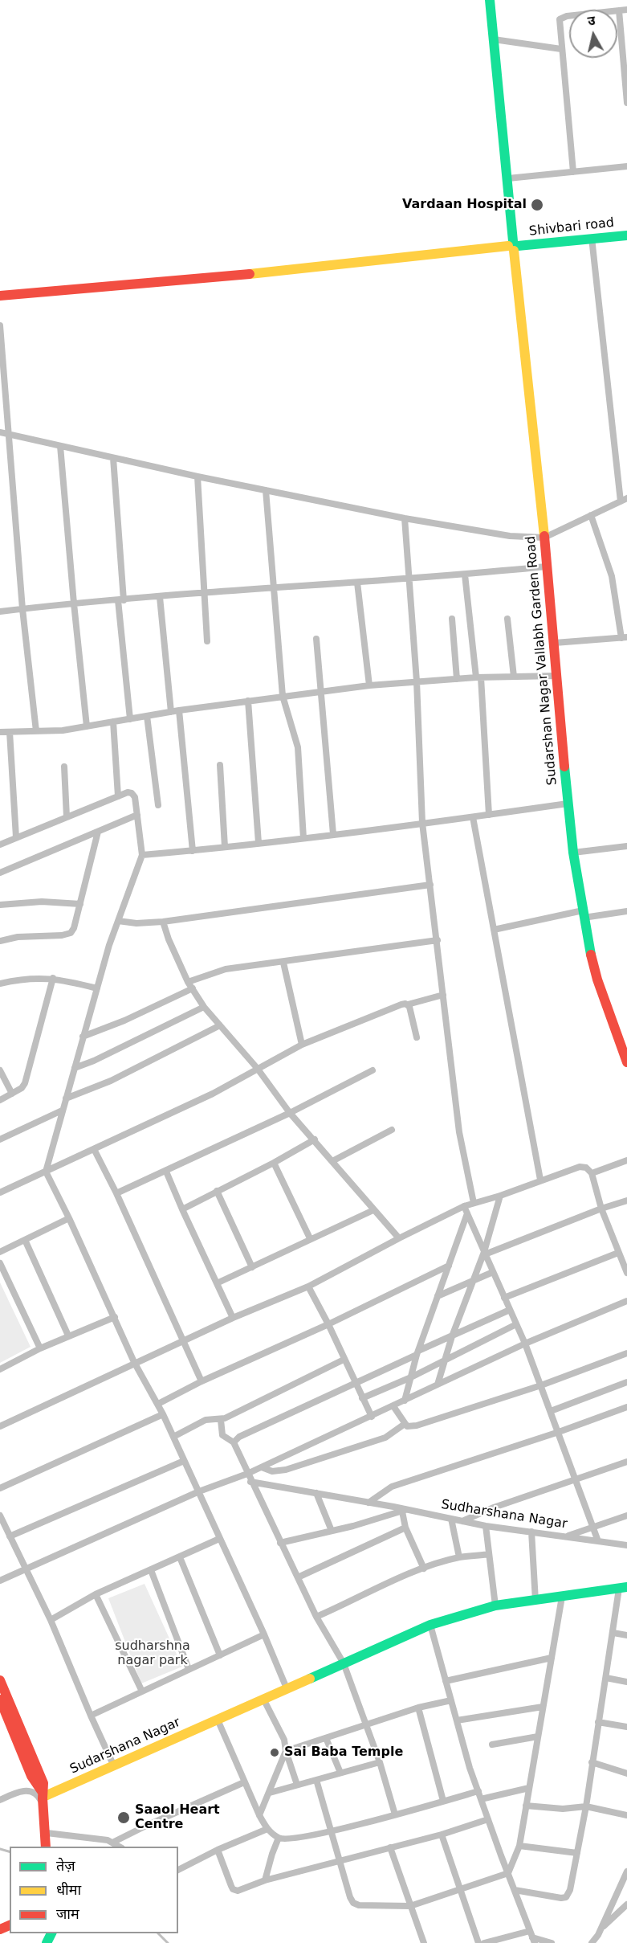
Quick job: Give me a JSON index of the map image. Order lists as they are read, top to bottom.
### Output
{
  "streets": {
    "street": [
      "Shivbari road",
      "Sudarshan Nagar Vallabh Garden Road",
      "Sudharshana Nagar",
      "Sudarshana Nagar"
    ]
  },
  "crossings": [
    ["Shivbari road", "Sudarshan Nagar Vallabh Garden Road"]
  ],
  "parks": ["sudharshna nagar park"],
  "places": ["Vardaan Hospital", "Sai Baba Temple", "Saaol Heart Centre"],
  "legend": ["तेज़", "धीमा", "जाम"],
  "north": "top"
}
